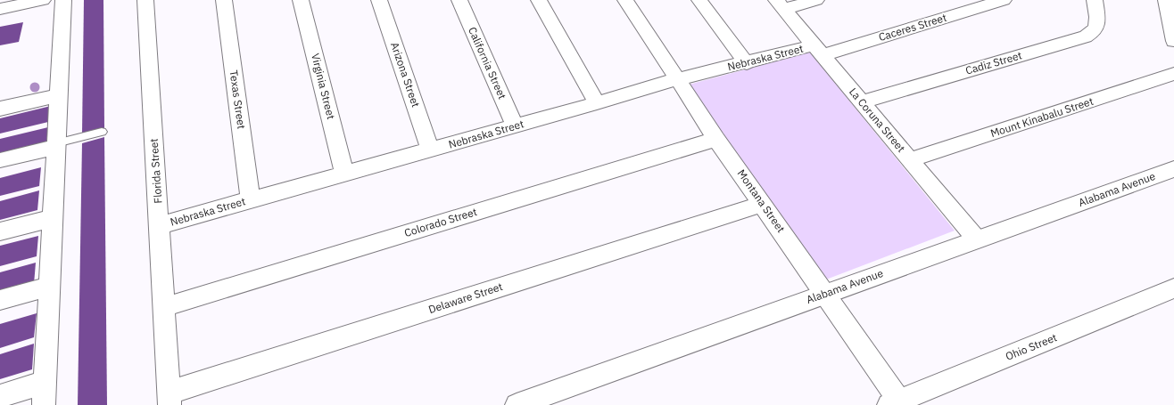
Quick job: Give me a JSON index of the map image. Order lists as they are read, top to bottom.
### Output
{
  "streets": {
    "street": [
      "Caceres Street",
      "Nebraska Street",
      "California Street",
      "Cadiz Street",
      "Arizona Street",
      "Virginia Street",
      "Texas Street",
      "Mount Kinabalu Street",
      "La Coruna Street",
      "Florida Street",
      "Alabama Avenue",
      "Montana Street",
      "Colorado Street",
      "Delaware Street",
      "Ohio Street"
    ]
  },
  "crossings": [
    ["Caceres Street", "Nebraska Street"],
    ["Caceres Street", "La Coruna Street"],
    ["Nebraska Street", "California Street"],
    ["Nebraska Street", "Arizona Street"],
    ["Nebraska Street", "Virginia Street"],
    ["Nebraska Street", "Texas Street"],
    ["Nebraska Street", "La Coruna Street"],
    ["Nebraska Street", "Florida Street"],
    ["Nebraska Street", "Montana Street"],
    ["Cadiz Street", "La Coruna Street"],
    ["Mount Kinabalu Street", "La Coruna Street"],
    ["La Coruna Street", "Alabama Avenue"],
    ["Florida Street", "Colorado Street"],
    ["Florida Street", "Delaware Street"],
    ["Alabama Avenue", "Montana Street"],
    ["Montana Street", "Colorado Street"],
    ["Montana Street", "Delaware Street"],
    ["Montana Street", "Ohio Street"]
  ]
}
